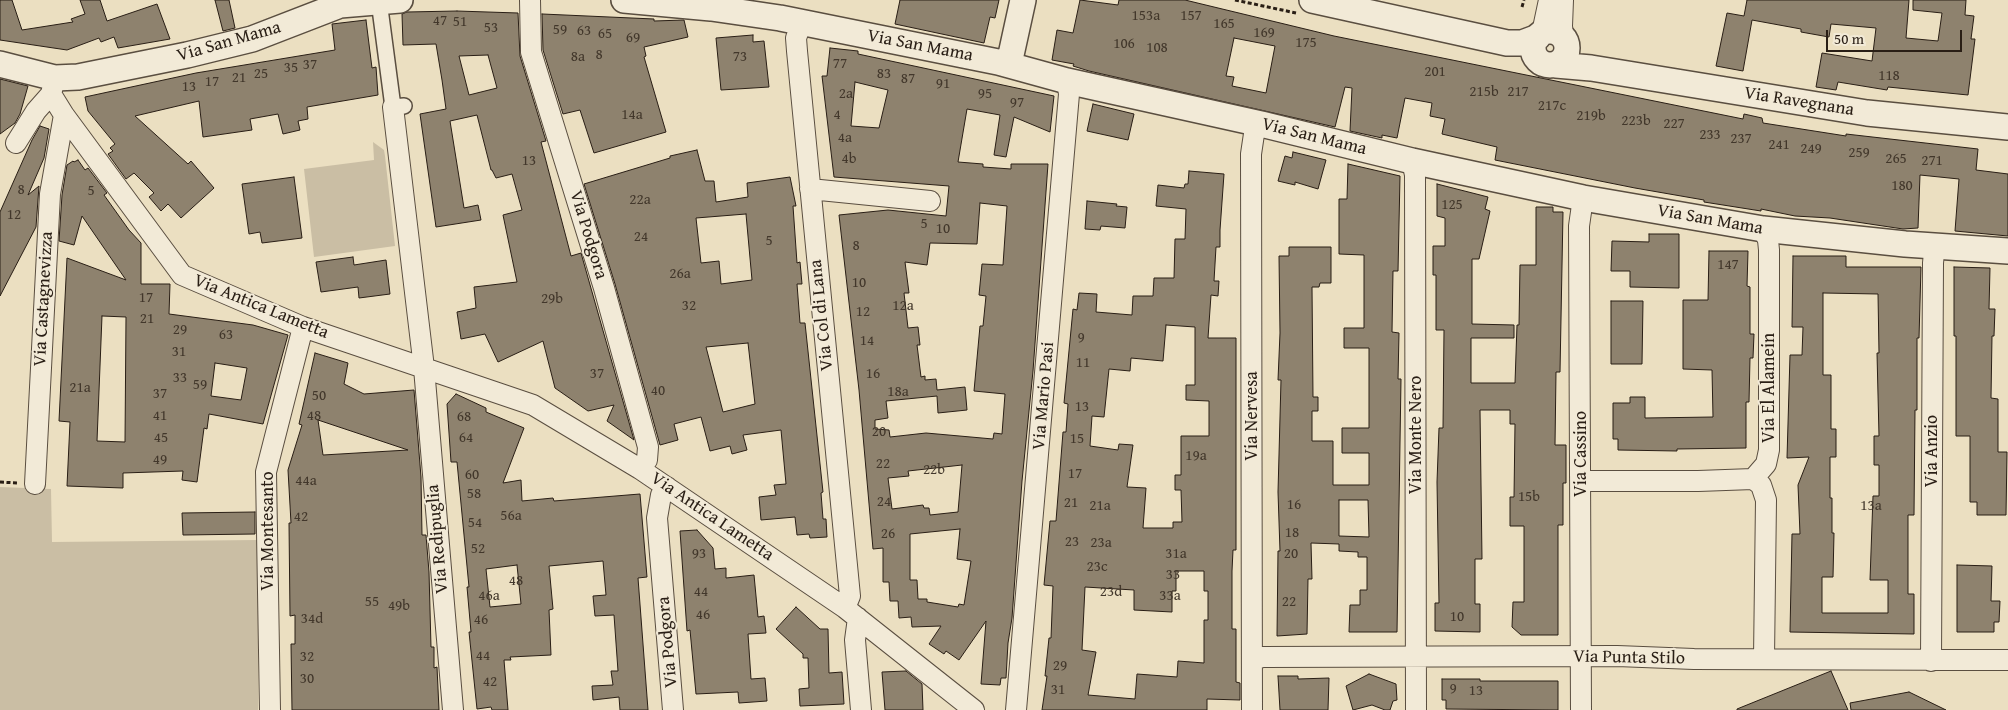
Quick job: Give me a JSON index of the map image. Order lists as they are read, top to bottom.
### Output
{
  "streets": {
    "street": [
      "Via San Mama",
      "Via Ravegnana",
      "Via Podgora",
      "Via Castagnevizza",
      "Via Antica Lametta",
      "Via Col di Lana",
      "Via El Alamein",
      "Via Mario Pasi",
      "Via Nervesa",
      "Via Monte Nero",
      "Via Anzio",
      "Via Cassino",
      "Via Montesanto",
      "Via Redipuglia",
      "Via Punta Stilo"
    ]
  },
  "crossings": [
    ["Via San Mama", "Via Antica Lametta"],
    ["Via San Mama", "Via Col di Lana"],
    ["Via San Mama", "Via El Alamein"],
    ["Via San Mama", "Via Mario Pasi"],
    ["Via San Mama", "Via Nervesa"],
    ["Via San Mama", "Via Monte Nero"],
    ["Via San Mama", "Via Anzio"],
    ["Via San Mama", "Via Cassino"],
    ["Via Podgora", "Via Antica Lametta"],
    ["Via Castagnevizza", "Via Antica Lametta"],
    ["Via Antica Lametta", "Via Col di Lana"],
    ["Via Antica Lametta", "Via Montesanto"],
    ["Via Antica Lametta", "Via Redipuglia"],
    ["Via Nervesa", "Via Punta Stilo"],
    ["Via Monte Nero", "Via Punta Stilo"],
    ["Via Anzio", "Via Punta Stilo"],
    ["Via Cassino", "Via Punta Stilo"]
  ],
  "house_numbers": [
    "153a",
    "157",
    "47",
    "51",
    "165",
    "53",
    "59",
    "63",
    "169",
    "65",
    "69",
    "175",
    "106",
    "108",
    "8",
    "8a",
    "73",
    "77",
    "37",
    "35",
    "201",
    "25",
    "83",
    "118",
    "21",
    "87",
    "17",
    "91",
    "13",
    "215b",
    "217",
    "2a",
    "95",
    "97",
    "217c",
    "14a",
    "4",
    "219b",
    "223b",
    "227",
    "233",
    "4a",
    "237",
    "241",
    "249",
    "259",
    "4b",
    "265",
    "13",
    "271",
    "180",
    "8",
    "5",
    "22a",
    "125",
    "12",
    "5",
    "10",
    "24",
    "5",
    "8",
    "147",
    "26a",
    "10",
    "17",
    "29b",
    "32",
    "12a",
    "12",
    "21",
    "29",
    "63",
    "9",
    "14",
    "31",
    "11",
    "37",
    "16",
    "33",
    "59",
    "21a",
    "40",
    "18a",
    "37",
    "50",
    "13",
    "41",
    "48",
    "68",
    "20",
    "45",
    "64",
    "15",
    "19a",
    "49",
    "22",
    "22b",
    "17",
    "60",
    "44a",
    "58",
    "15b",
    "24",
    "21",
    "16",
    "21a",
    "13a",
    "56a",
    "42",
    "54",
    "18",
    "26",
    "23",
    "23a",
    "52",
    "93",
    "31a",
    "20",
    "23c",
    "33",
    "48",
    "44",
    "23d",
    "46a",
    "33a",
    "55",
    "22",
    "49b",
    "46",
    "10",
    "34d",
    "46",
    "44",
    "32",
    "29",
    "30",
    "42",
    "9",
    "31",
    "13"
  ],
  "scale_bar": "50 m"
}
